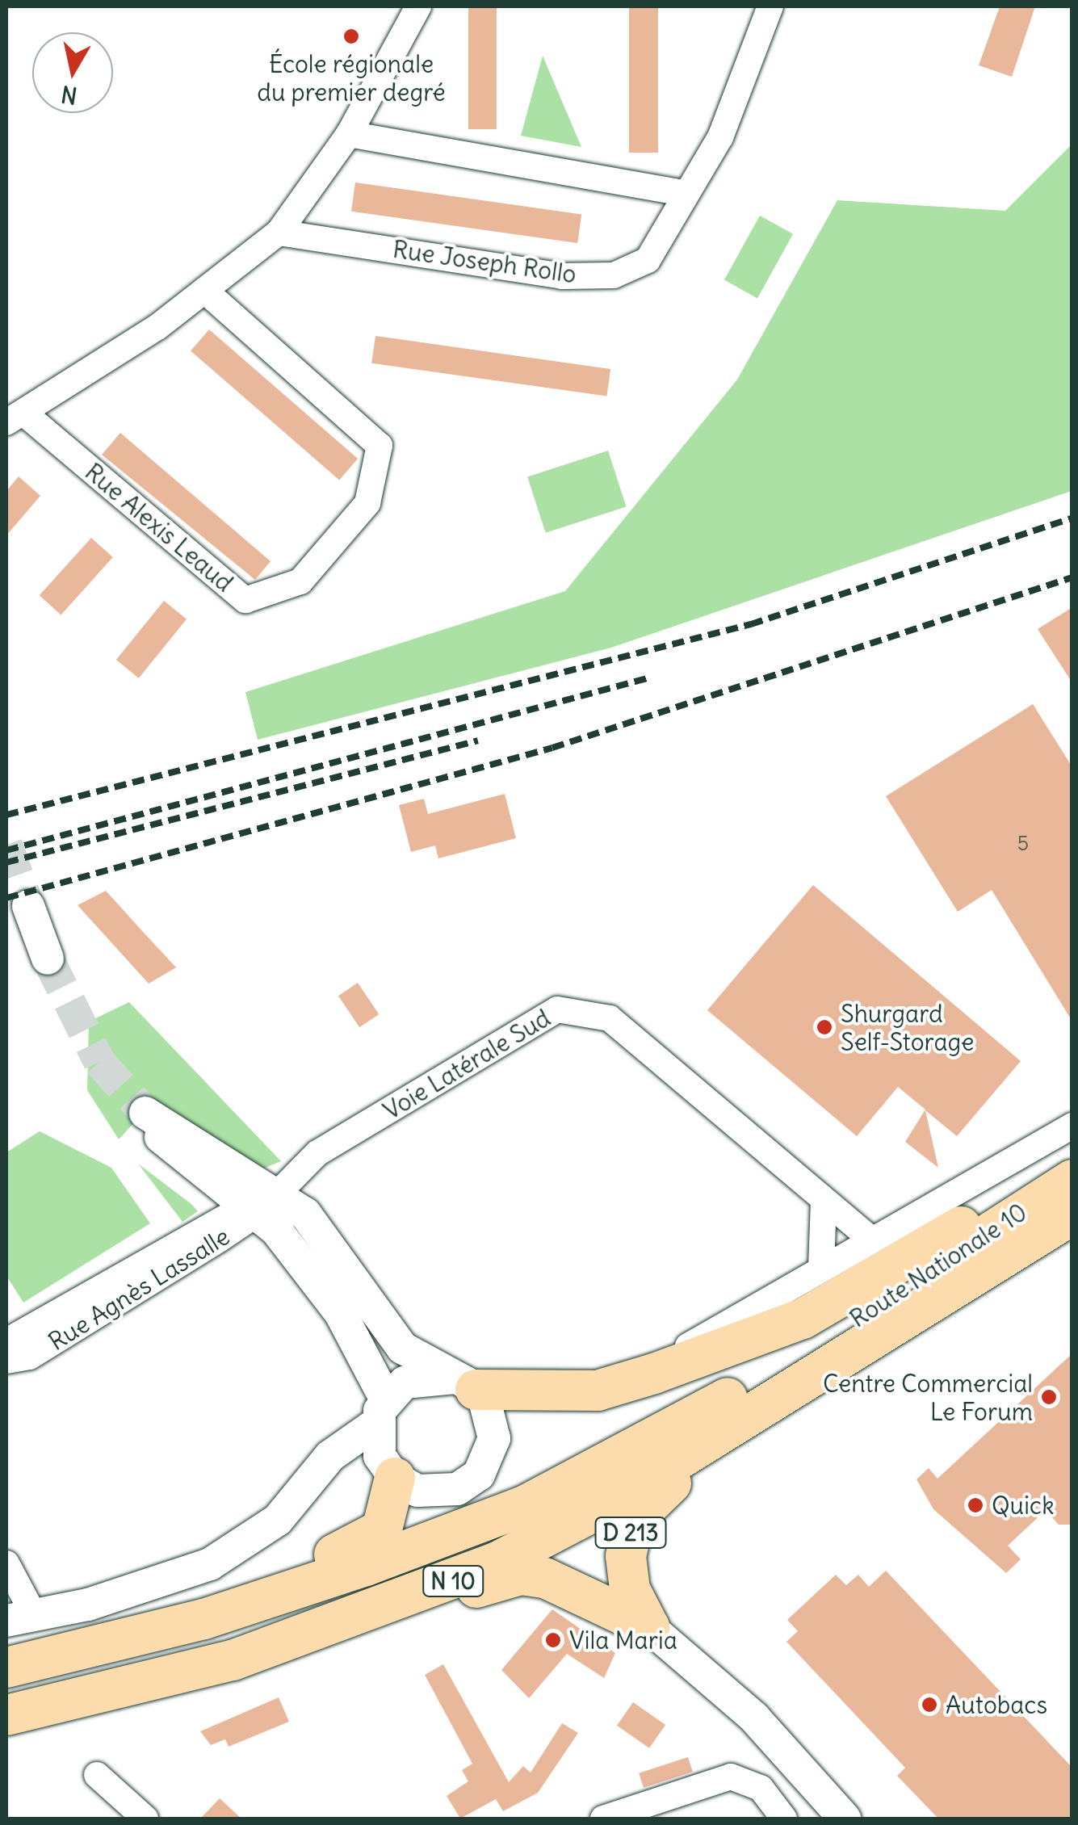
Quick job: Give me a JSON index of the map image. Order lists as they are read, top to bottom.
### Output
{
  "streets": {
    "main road": ["Route Nationale 10", "D 213", "N 10"],
    "street": [
      "Rue Joseph Rollo",
      "Rue Alexis Leaud",
      "Voie Latérale Sud",
      "Rue Agnès Lassalle"
    ]
  },
  "crossings": [
    ["Voie Latérale Sud", "Rue Agnès Lassalle"],
    ["Route Nationale 10", "N 10"],
    ["D 213", "N 10"]
  ],
  "places": [
    "École régionale du premier degré",
    "Shurgard Self-Storage",
    "Centre Commercial Le Forum",
    "Quick",
    "Vila Maria",
    "Autobacs"
  ],
  "house_numbers": ["5"],
  "north": "bottom"
}
